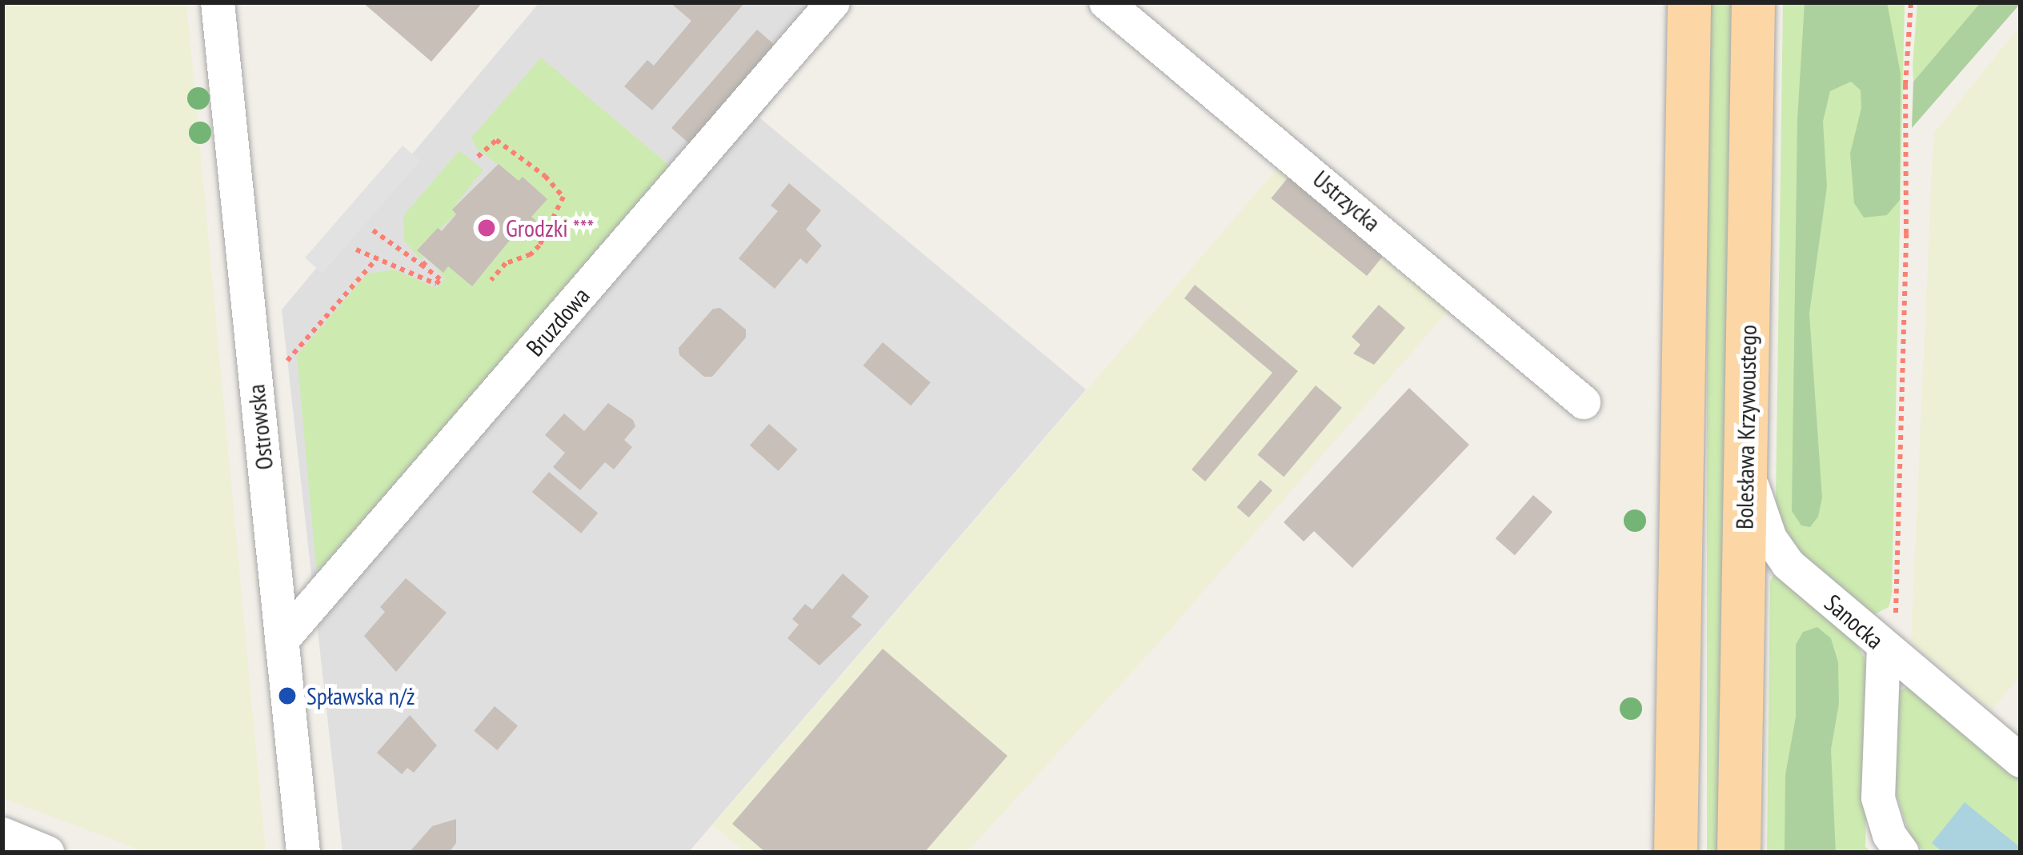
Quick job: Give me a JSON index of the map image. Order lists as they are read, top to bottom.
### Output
{
  "streets": {
    "main road": ["Bolesława Krzywoustego"],
    "street": [
      "Ustrzycka",
      "Bruzdowa",
      "Ostrowska",
      "Sanocka"
    ]
  },
  "crossings": [
    ["Bruzdowa", "Ostrowska"],
    ["Bolesława Krzywoustego", "Sanocka"]
  ],
  "places": ["Grodzki ***", "Spławska n/ż"]
}
